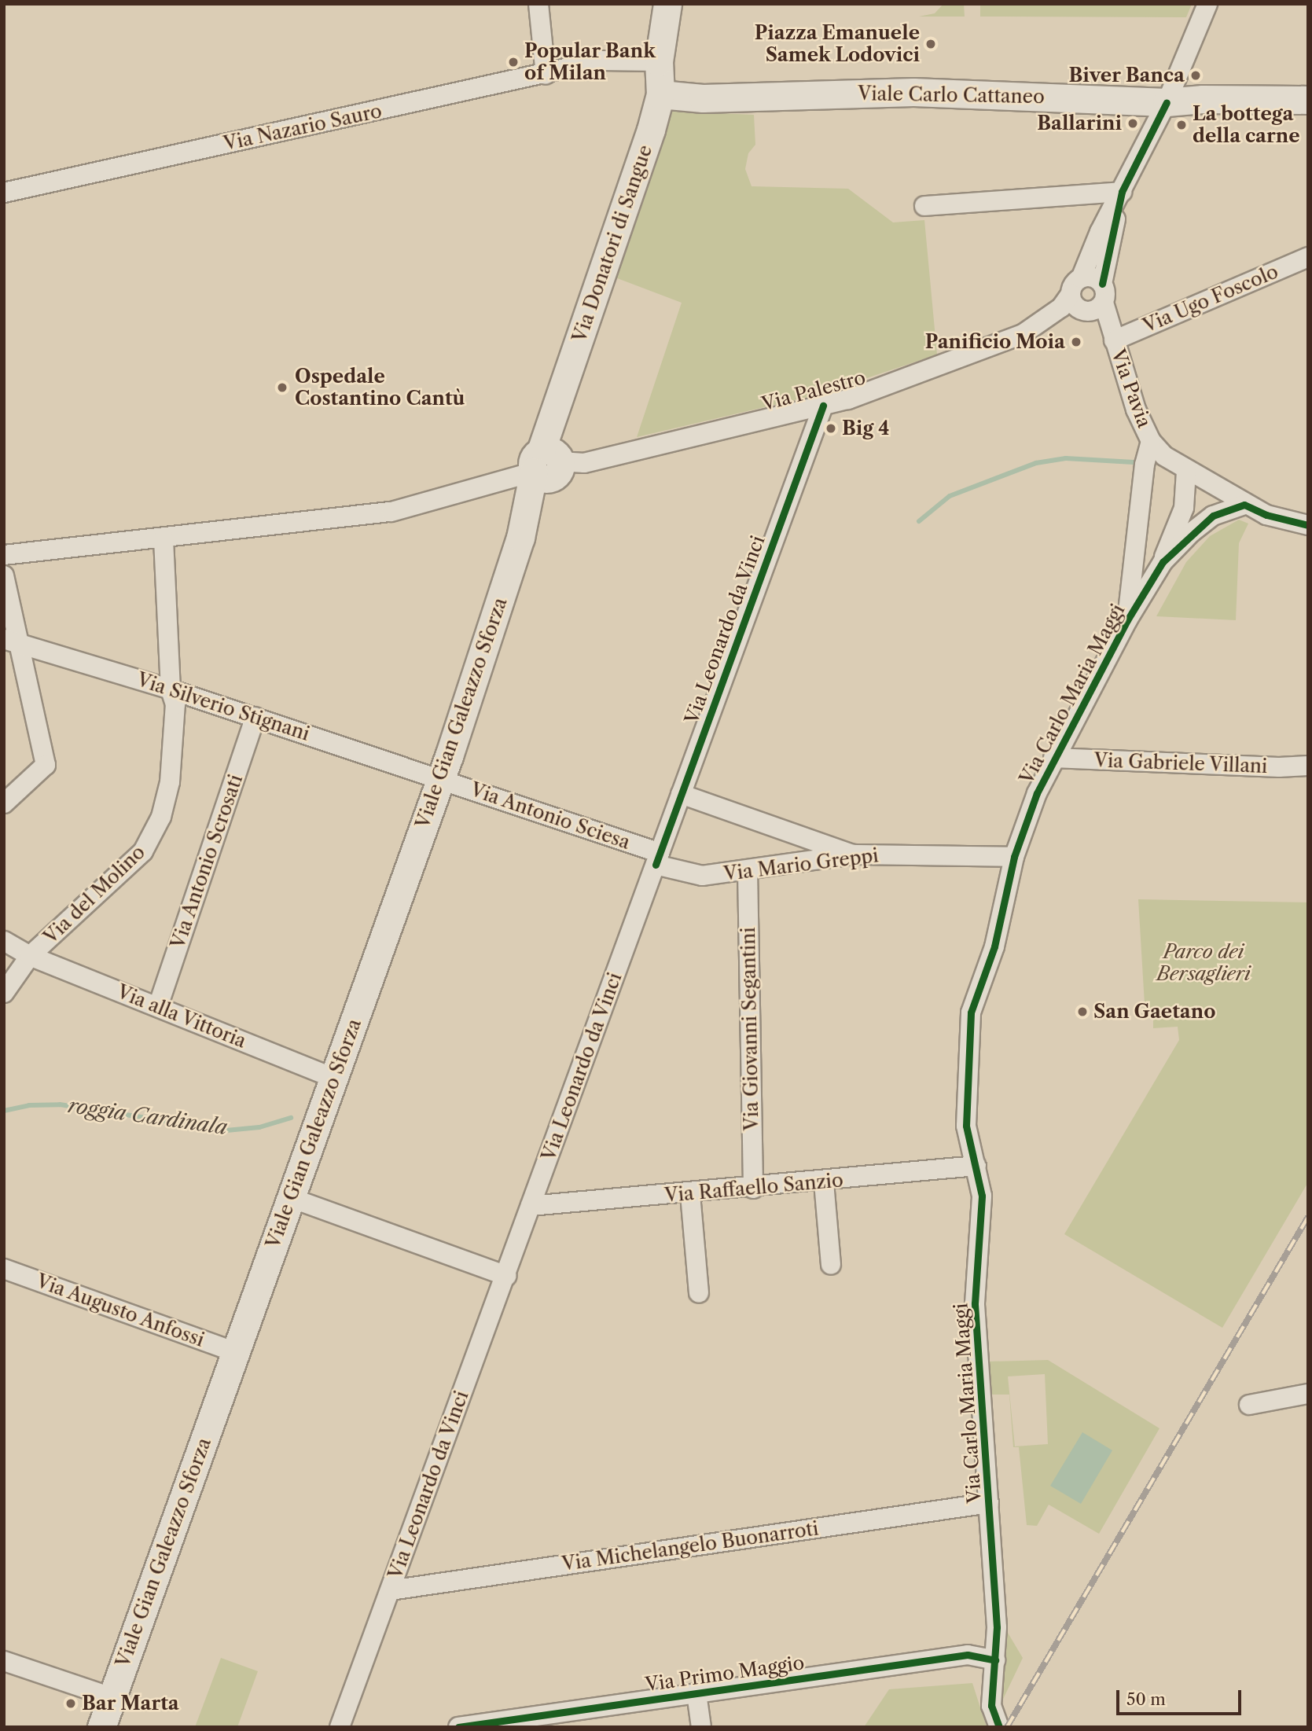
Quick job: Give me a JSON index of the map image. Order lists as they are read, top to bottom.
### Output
{
  "streets": {
    "street": [
      "Viale Carlo Cattaneo",
      "Via Nazario Sauro",
      "Via Donatori di Sangue",
      "Via Ugo Foscolo",
      "Via Pavia",
      "Via Palestro",
      "Via Leonardo da Vinci",
      "Via Carlo Maria Maggi",
      "Via Silverio Stignani",
      "Viale Gian Galeazzo Sforza",
      "Via Gabriele Villani",
      "Via Antonio Sciesa",
      "Via Antonio Scrosati",
      "Via Mario Greppi",
      "Via del Molino",
      "Via alla Vittoria",
      "Via Giovanni Segantini",
      "Via Raffaello Sanzio",
      "Via Augusto Anfossi",
      "Via Michelangelo Buonarroti",
      "Via Primo Maggio"
    ]
  },
  "crossings": [
    ["Viale Carlo Cattaneo", "Via Donatori di Sangue"],
    ["Viale Carlo Cattaneo", "Via Pavia"],
    ["Via Nazario Sauro", "Via Donatori di Sangue"],
    ["Via Donatori di Sangue", "Via Palestro"],
    ["Via Donatori di Sangue", "Viale Gian Galeazzo Sforza"],
    ["Via Ugo Foscolo", "Via Pavia"],
    ["Via Pavia", "Via Palestro"],
    ["Via Pavia", "Via Carlo Maria Maggi"],
    ["Via Palestro", "Via Leonardo da Vinci"],
    ["Via Palestro", "Viale Gian Galeazzo Sforza"],
    ["Via Palestro", "Via del Molino"],
    ["Via Leonardo da Vinci", "Via Antonio Sciesa"],
    ["Via Leonardo da Vinci", "Via Mario Greppi"],
    ["Via Leonardo da Vinci", "Via Raffaello Sanzio"],
    ["Via Leonardo da Vinci", "Via Michelangelo Buonarroti"],
    ["Via Carlo Maria Maggi", "Via Gabriele Villani"],
    ["Via Carlo Maria Maggi", "Via Mario Greppi"],
    ["Via Carlo Maria Maggi", "Via Raffaello Sanzio"],
    ["Via Carlo Maria Maggi", "Via Michelangelo Buonarroti"],
    ["Via Carlo Maria Maggi", "Via Primo Maggio"],
    ["Via Silverio Stignani", "Viale Gian Galeazzo Sforza"],
    ["Via Silverio Stignani", "Via Antonio Sciesa"],
    ["Via Silverio Stignani", "Via Antonio Scrosati"],
    ["Via Silverio Stignani", "Via del Molino"],
    ["Viale Gian Galeazzo Sforza", "Via Antonio Sciesa"],
    ["Viale Gian Galeazzo Sforza", "Via alla Vittoria"],
    ["Viale Gian Galeazzo Sforza", "Via Augusto Anfossi"],
    ["Via Antonio Sciesa", "Via Mario Greppi"],
    ["Via Antonio Scrosati", "Via alla Vittoria"],
    ["Via Mario Greppi", "Via Giovanni Segantini"],
    ["Via del Molino", "Via alla Vittoria"],
    ["Via Giovanni Segantini", "Via Raffaello Sanzio"]
  ],
  "water": ["roggia Cardinala"],
  "parks": ["Parco dei Bersaglieri"],
  "places": [
    "Piazza Emanuele Samek Lodovici",
    "Popular Bank of Milan",
    "Biver Banca",
    "Ballarini",
    "La bottega della carne",
    "Panificio Moia",
    "Ospedale Costantino Cantù",
    "Big 4",
    "San Gaetano",
    "Bar Marta"
  ],
  "scale_bar": "50 m"
}
